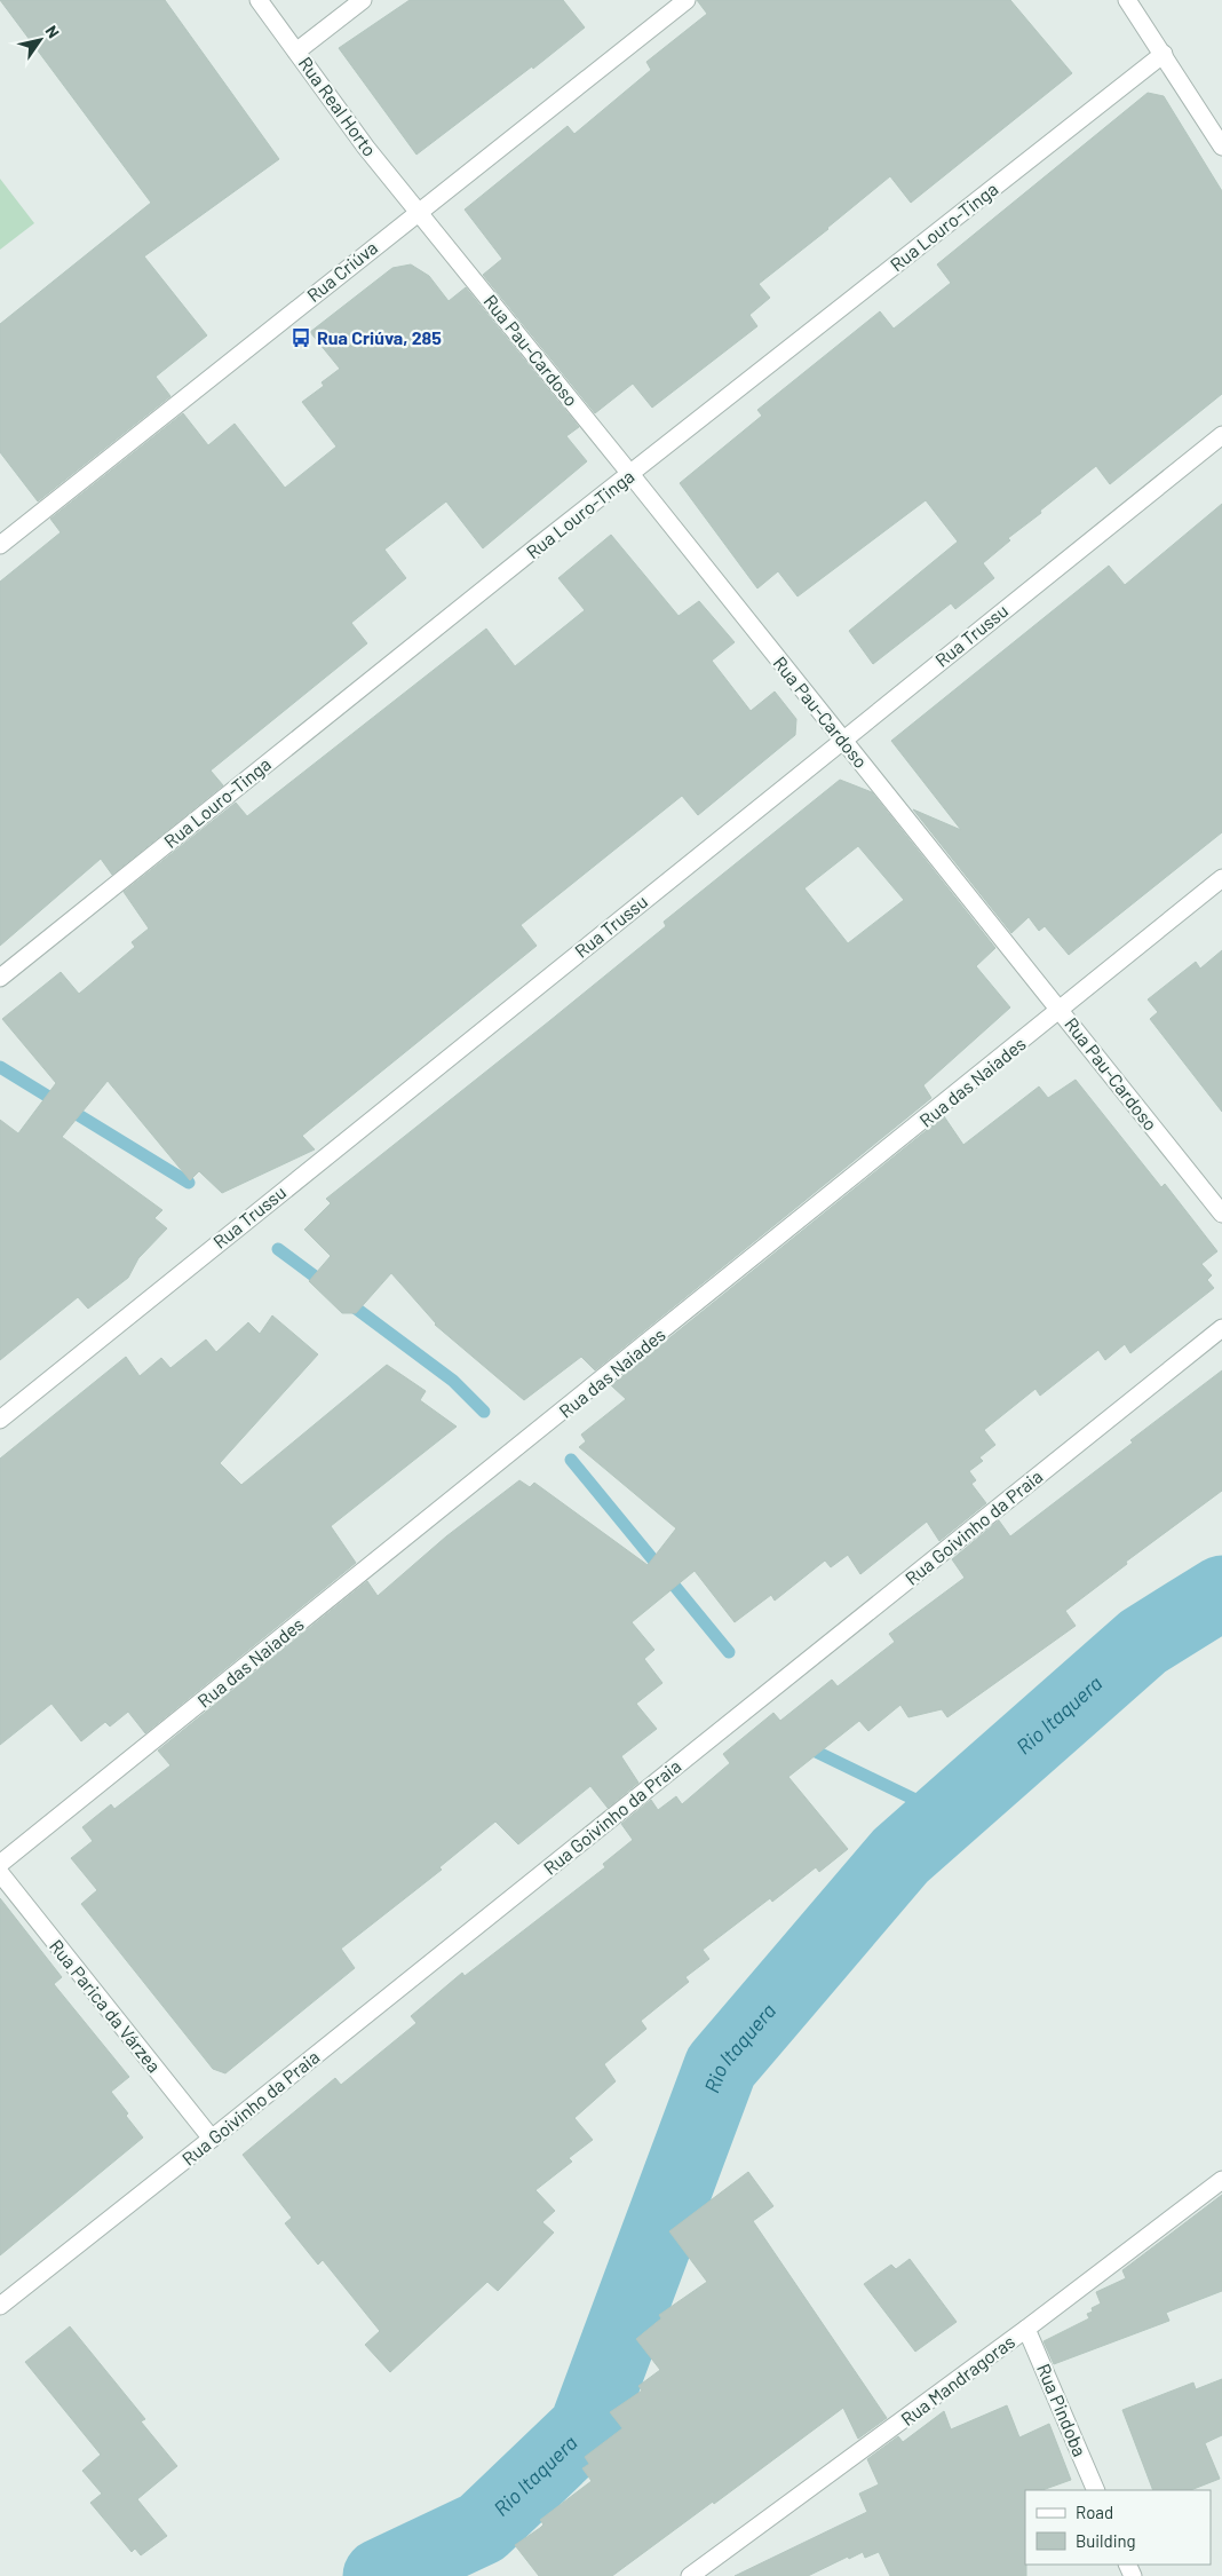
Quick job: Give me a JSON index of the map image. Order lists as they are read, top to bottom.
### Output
{
  "streets": {
    "street": [
      "Rua Real Horto",
      "Rua Louro-Tinga",
      "Rua Criúva",
      "Rua Pau-Cardoso",
      "Rua Trussu",
      "Rua das Naiades",
      "Rua Goivinho da Praia",
      "Rua Parica da Várzea",
      "Rua Mandragoras",
      "Rua Pindoba"
    ]
  },
  "crossings": [
    ["Rua Real Horto", "Rua Criúva"],
    ["Rua Real Horto", "Rua Pau-Cardoso"],
    ["Rua Louro-Tinga", "Rua Pau-Cardoso"],
    ["Rua Criúva", "Rua Pau-Cardoso"],
    ["Rua Pau-Cardoso", "Rua Trussu"],
    ["Rua Pau-Cardoso", "Rua das Naiades"],
    ["Rua Goivinho da Praia", "Rua Parica da Várzea"],
    ["Rua Mandragoras", "Rua Pindoba"]
  ],
  "water": ["Rio Itaquera"],
  "places": {
    "bus stop": ["Rua Criúva, 285"]
  },
  "legend": ["Road", "Building"],
  "north": "top right"
}
